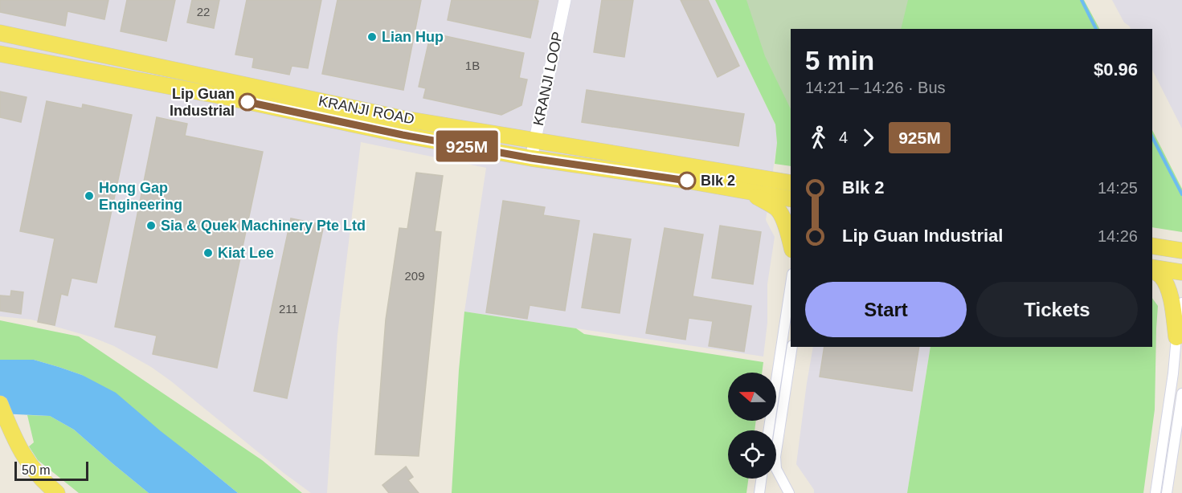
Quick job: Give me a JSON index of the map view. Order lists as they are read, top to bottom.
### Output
{
  "streets": {
    "main road": ["KRANJI ROAD"],
    "street": ["KRANJI LOOP"]
  },
  "crossings": [
    ["KRANJI LOOP", "KRANJI ROAD"]
  ],
  "places": [
    "Lian Hup",
    "Lip Guan Industrial",
    "Blk 2",
    "Hong Gap Engineering",
    "Sia & Quek Machinery Pte Ltd",
    "Kiat Lee"
  ],
  "lines": ["bus line 925M"],
  "house_numbers": [
    "22",
    "1B",
    "209",
    "211"
  ],
  "scale_bar": "50 m",
  "north": "left",
  "page": {
    "on_map": "925M",
    "heading": ["5 min", "14:21 – 14:26 · Bus", "$0.96"],
    "legs": ["4", "925M"],
    "list": [
      {
        "name": "Blk 2",
        "value": "14:25"
      },
      {
        "name": "Lip Guan Industrial",
        "value": "14:26"
      }
    ],
    "buttons": ["Start", "Tickets"],
    "scale": "50 m"
  }
}
